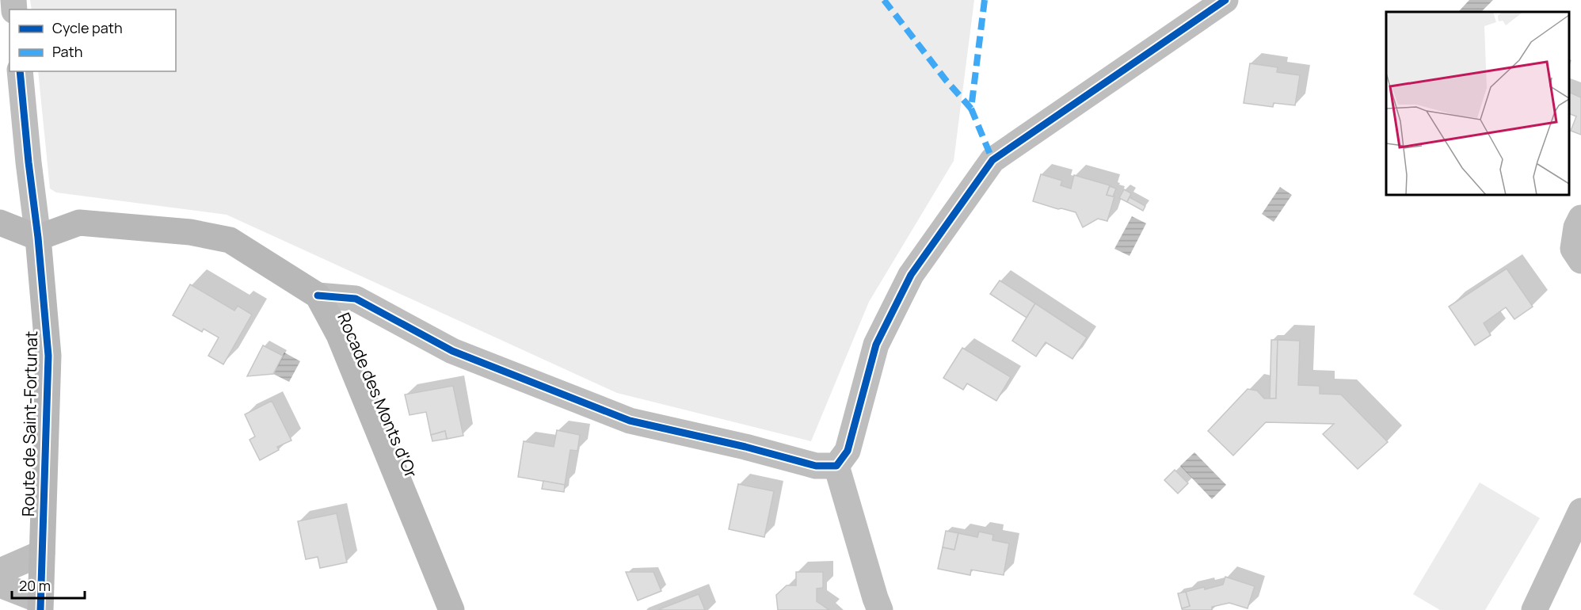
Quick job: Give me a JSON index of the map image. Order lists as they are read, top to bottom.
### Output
{
  "streets": {
    "street": ["Rocade des Monts d'Or", "Route de Saint-Fortunat"]
  },
  "crossings": [
    ["Rocade des Monts d'Or", "Route de Saint-Fortunat"]
  ],
  "legend": ["Cycle path", "Path"],
  "scale_bar": "20 m"
}
